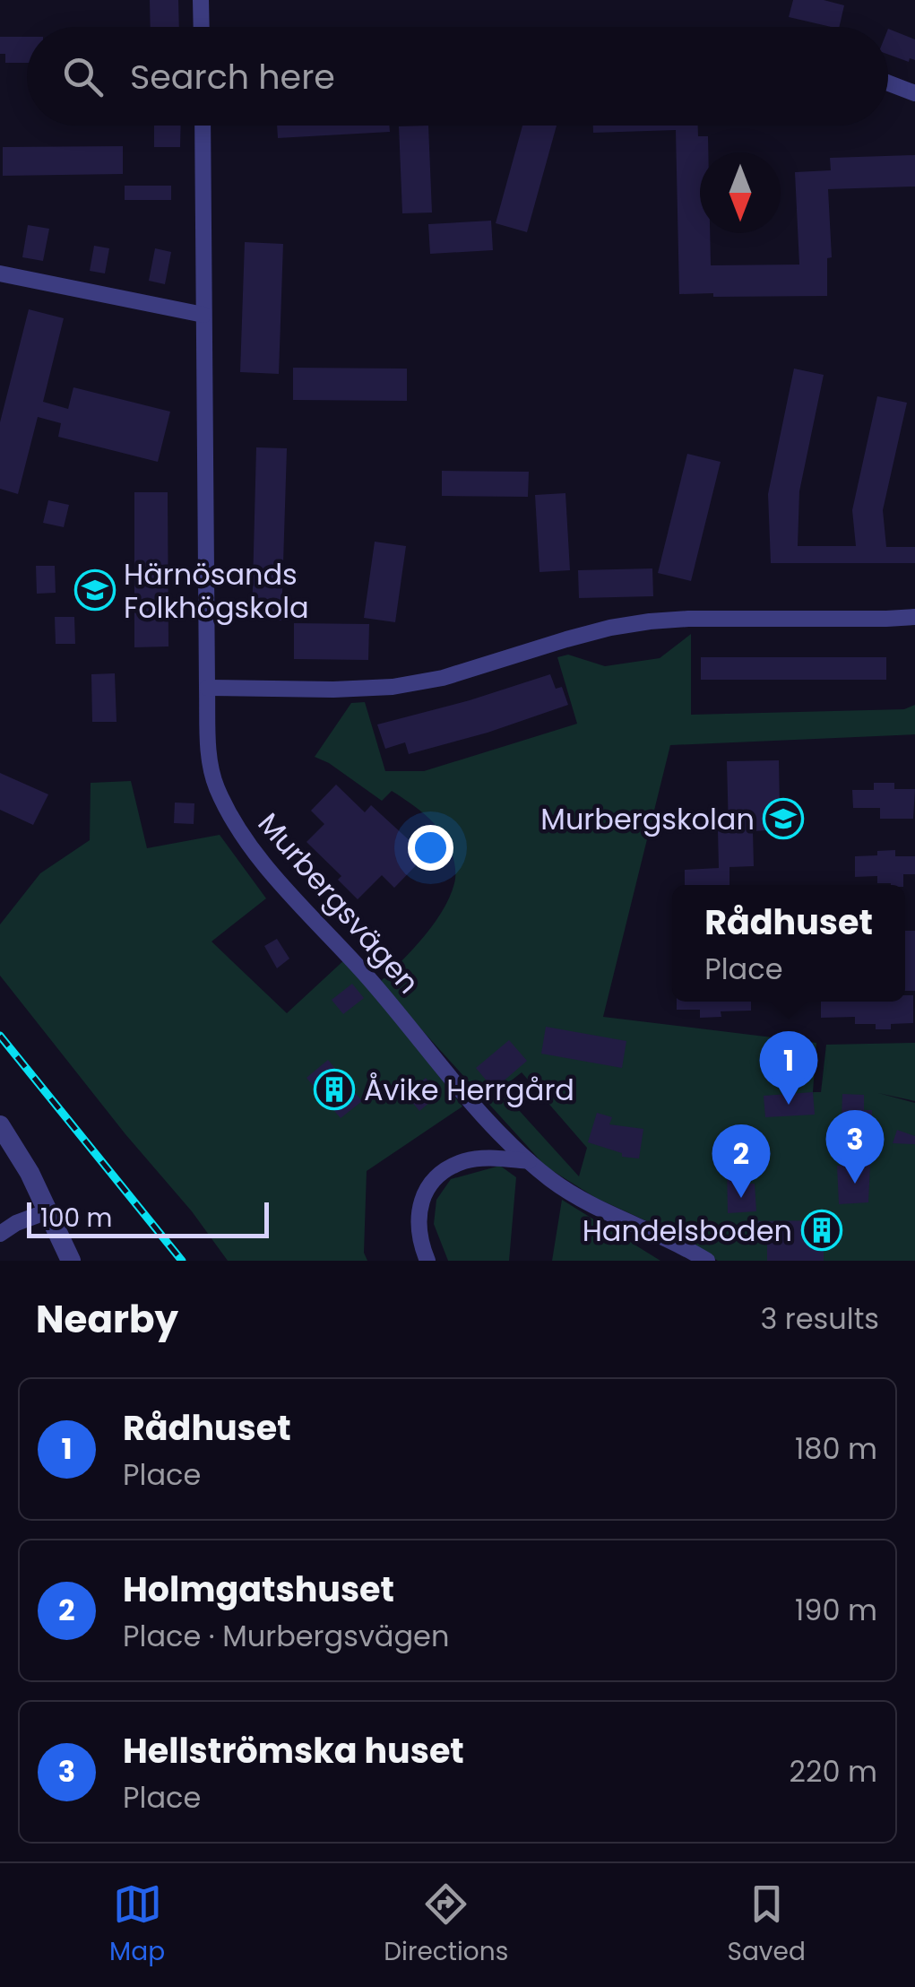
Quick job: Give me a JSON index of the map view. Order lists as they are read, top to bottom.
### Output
{
  "streets": {
    "street": ["Murbergsvägen"]
  },
  "places": {
    "school or university": ["Härnösands Folkhögskola", "Murbergskolan"],
    "building": ["Åvike Herrgård", "Handelsboden"]
  },
  "scale_bar": "100 m",
  "north": "bottom",
  "page": {
    "search": "Search here",
    "popup": ["Rådhuset", "Place"],
    "pins": ["1", "3", "2"],
    "scale": "100 m",
    "heading": ["Nearby", "3 results"],
    "list": [
      {
        "mark": "1",
        "name": "Rådhuset",
        "note": "Place",
        "value": "180 m"
      },
      {
        "mark": "2",
        "name": "Holmgatshuset",
        "note": "Place · Murbergsvägen",
        "value": "190 m"
      },
      {
        "mark": "3",
        "name": "Hellströmska huset",
        "note": "Place",
        "value": "220 m"
      }
    ],
    "nav": ["Map", "Directions", "Saved"]
  }
}
